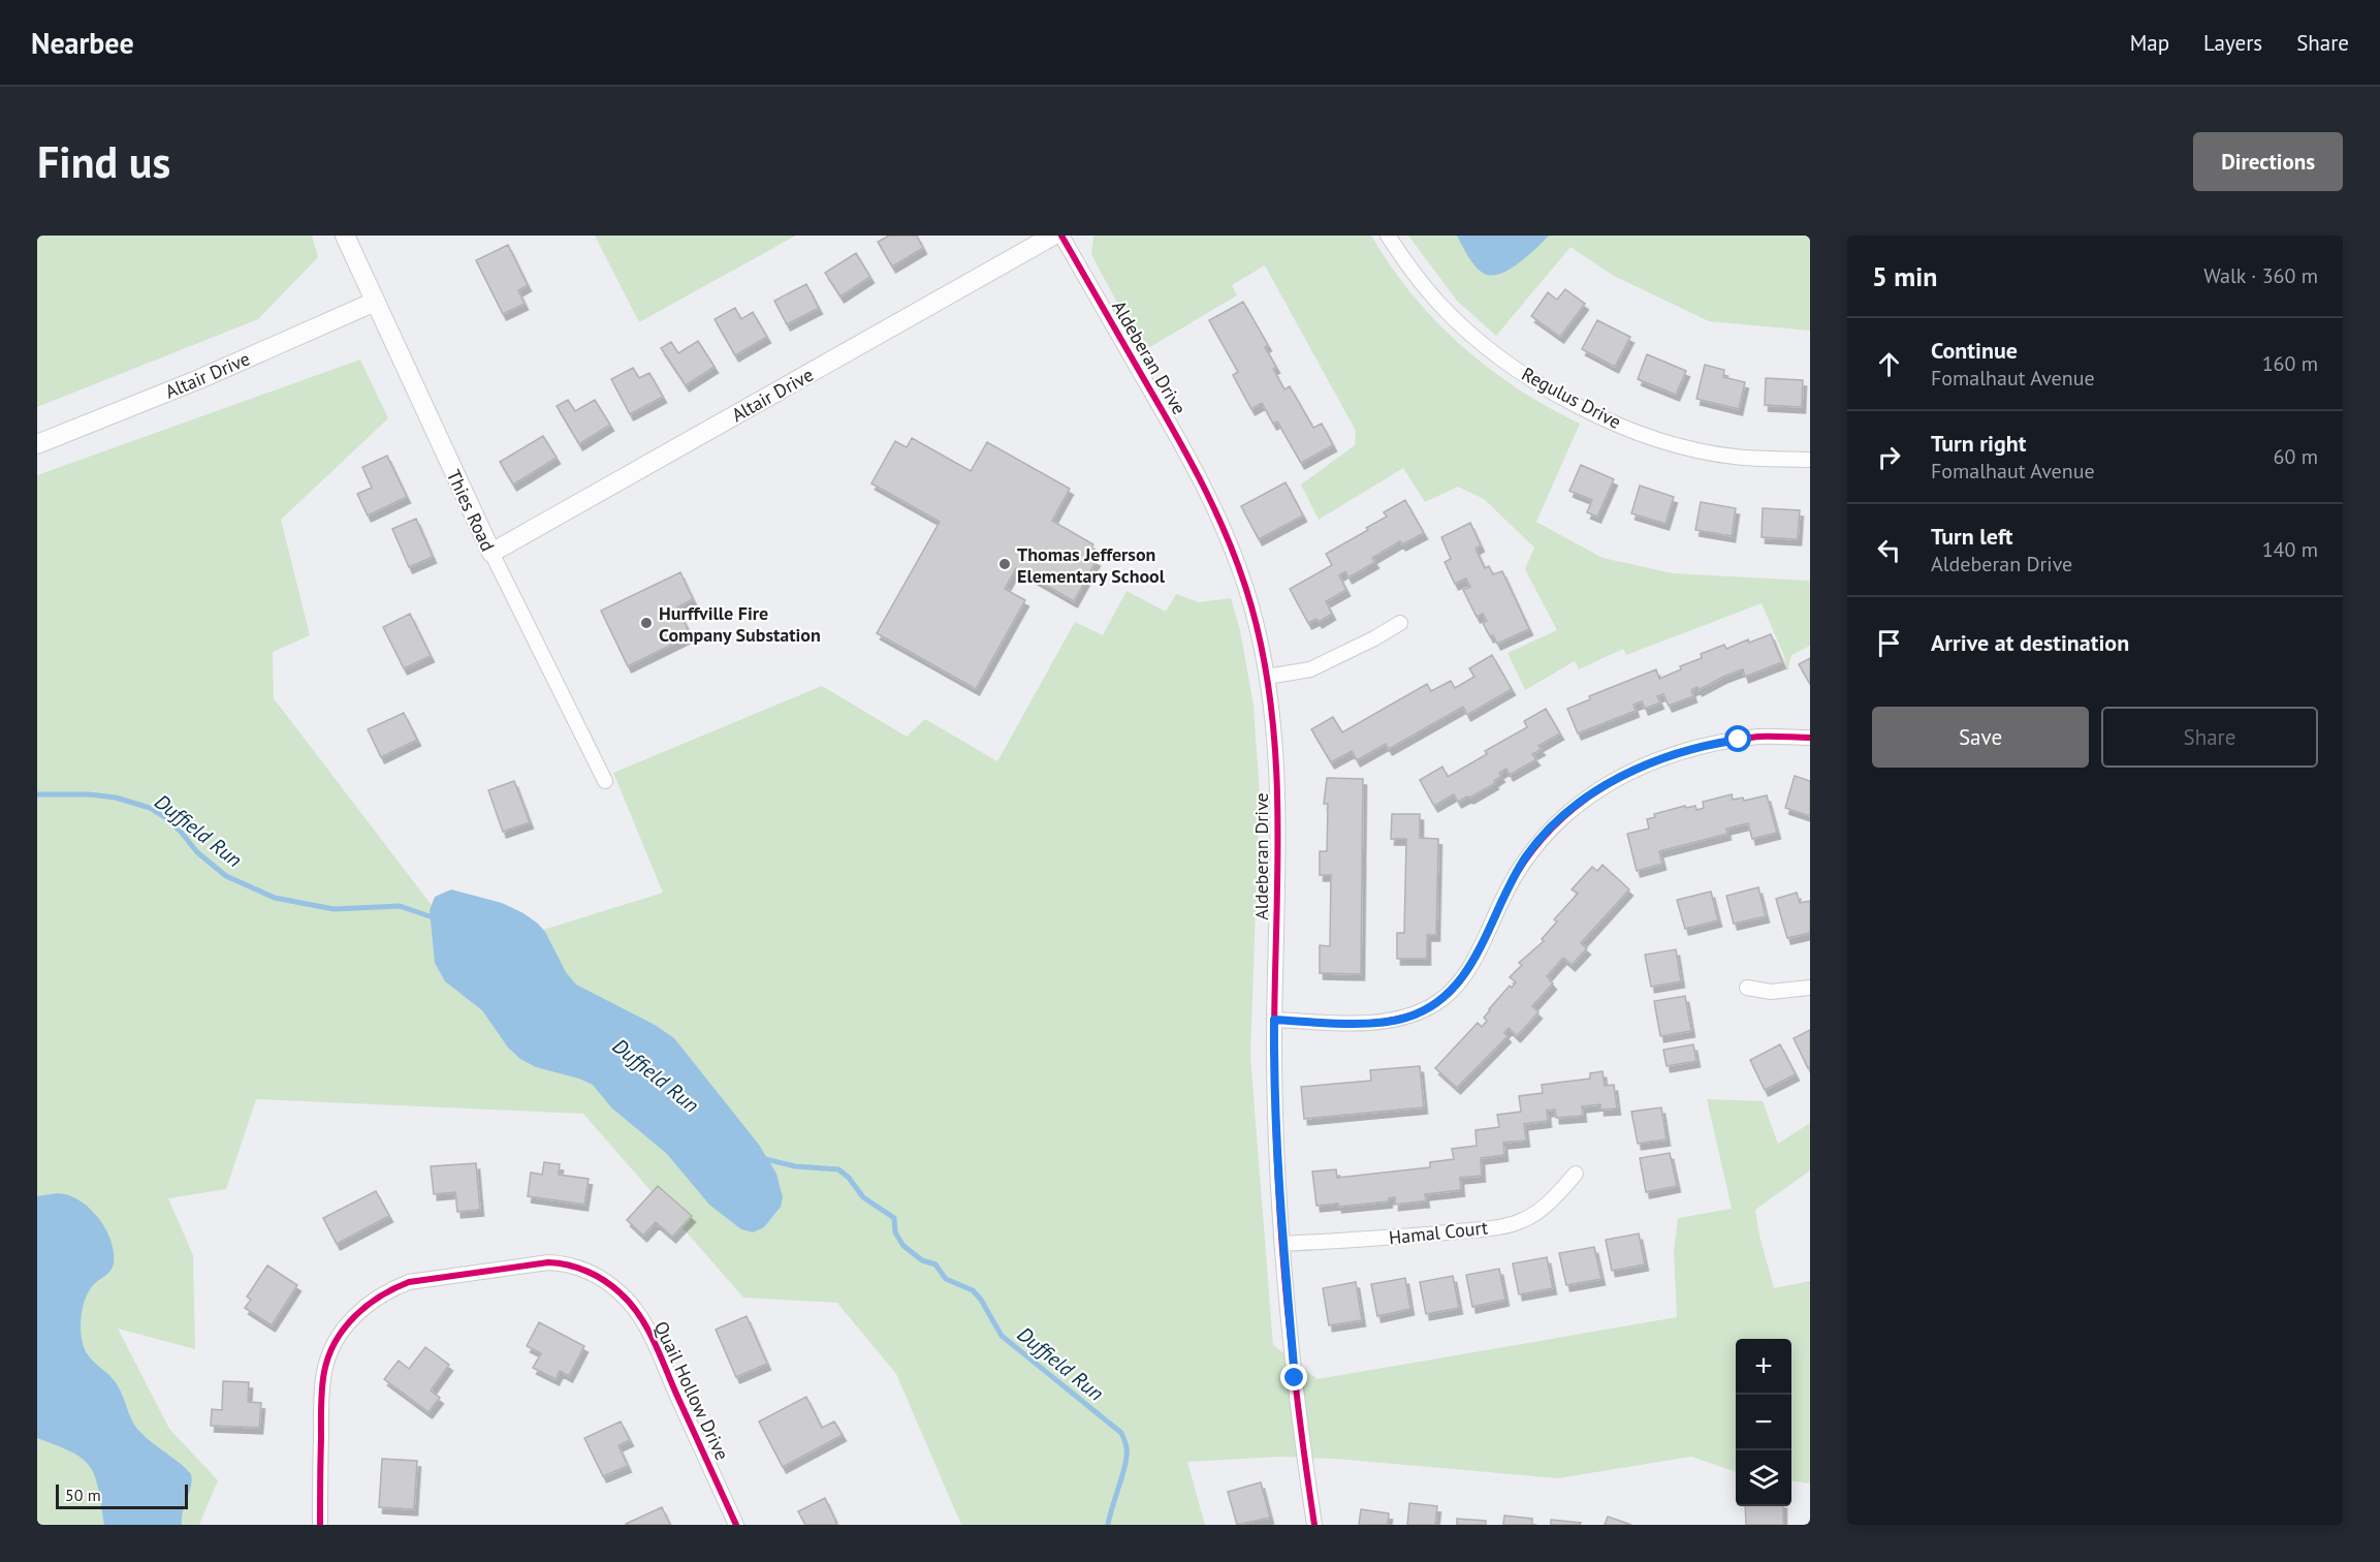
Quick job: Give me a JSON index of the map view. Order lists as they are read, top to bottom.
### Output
{
  "streets": {
    "street": [
      "Aldeberan Drive",
      "Altair Drive",
      "Regulus Drive",
      "Thies Road",
      "Hamal Court",
      "Quail Hollow Drive"
    ]
  },
  "crossings": [
    ["Aldeberan Drive", "Hamal Court"],
    ["Altair Drive", "Thies Road"]
  ],
  "water": ["Duffield Run"],
  "places": ["Thomas Jefferson Elementary School", "Hurffville Fire Company Substation"],
  "scale_bar": "50 m",
  "page": {
    "header": "Nearbee",
    "nav": ["Map", "Layers", "Share"],
    "buttons": [
      "Directions",
      ["Save", "Share"]
    ],
    "title": "Find us",
    "heading": ["5 min", "Walk · 360 m"],
    "list": [
      ["Continue", "Fomalhaut Avenue", "160 m"],
      ["Turn right", "Fomalhaut Avenue", "60 m"],
      ["Turn left", "Aldeberan Drive", "140 m"],
      "Arrive at destination"
    ],
    "map_buttons": ["+", "−"],
    "scale": "50 m"
  }
}
